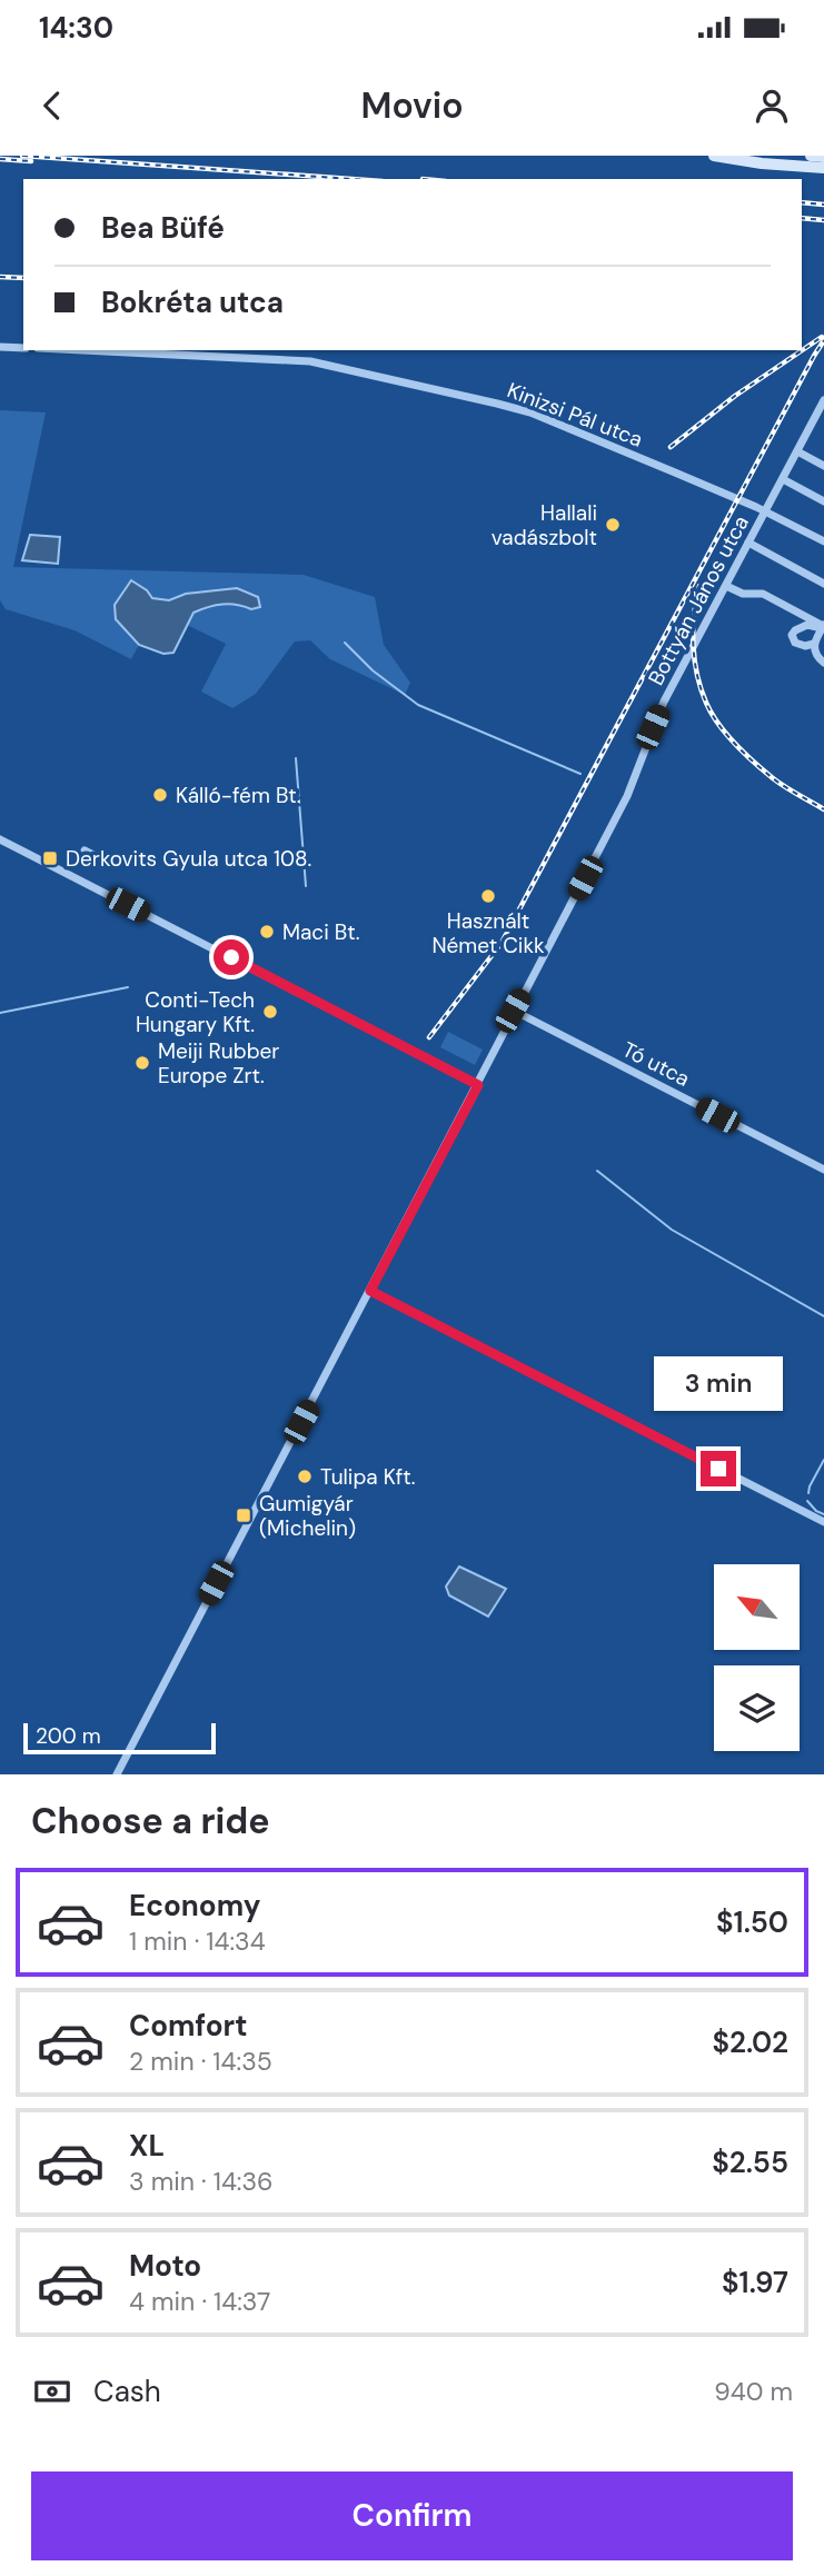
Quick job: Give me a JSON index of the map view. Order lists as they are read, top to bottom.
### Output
{
  "streets": {
    "street": ["Kinizsi Pál utca", "Bottyán János utca", "Tó utca"]
  },
  "crossings": [
    ["Kinizsi Pál utca", "Bottyán János utca"],
    ["Bottyán János utca", "Tó utca"]
  ],
  "places": {
    "other": [
      "Hallali vadászbolt",
      "Kálló-fém Bt.",
      "Használt Német Cikk",
      "Maci Bt.",
      "Conti-Tech Hungary Kft.",
      "Meiji Rubber Europe Zrt.",
      "Tulipa Kft."
    ],
    "transit": ["Derkovits Gyula utca 108.", "Gumigyár (Michelin)"]
  },
  "scale_bar": "200 m",
  "north": "top left",
  "page": {
    "status": "14:30",
    "header": "Movio",
    "banner": ["Bea Büfé", "Bokréta utca"],
    "bubble": "3 min",
    "scale": "200 m",
    "heading": "Choose a ride",
    "list": [
      {
        "name": "Economy",
        "note": "1 min · 14:34",
        "value": "$1.50"
      },
      {
        "name": "Comfort",
        "note": "2 min · 14:35",
        "value": "$2.02"
      },
      {
        "name": "XL",
        "note": "3 min · 14:36",
        "value": "$2.55"
      },
      {
        "name": "Moto",
        "note": "4 min · 14:37",
        "value": "$1.97"
      }
    ],
    "pay": ["Cash", "940 m"],
    "buttons": "Confirm"
  }
}
